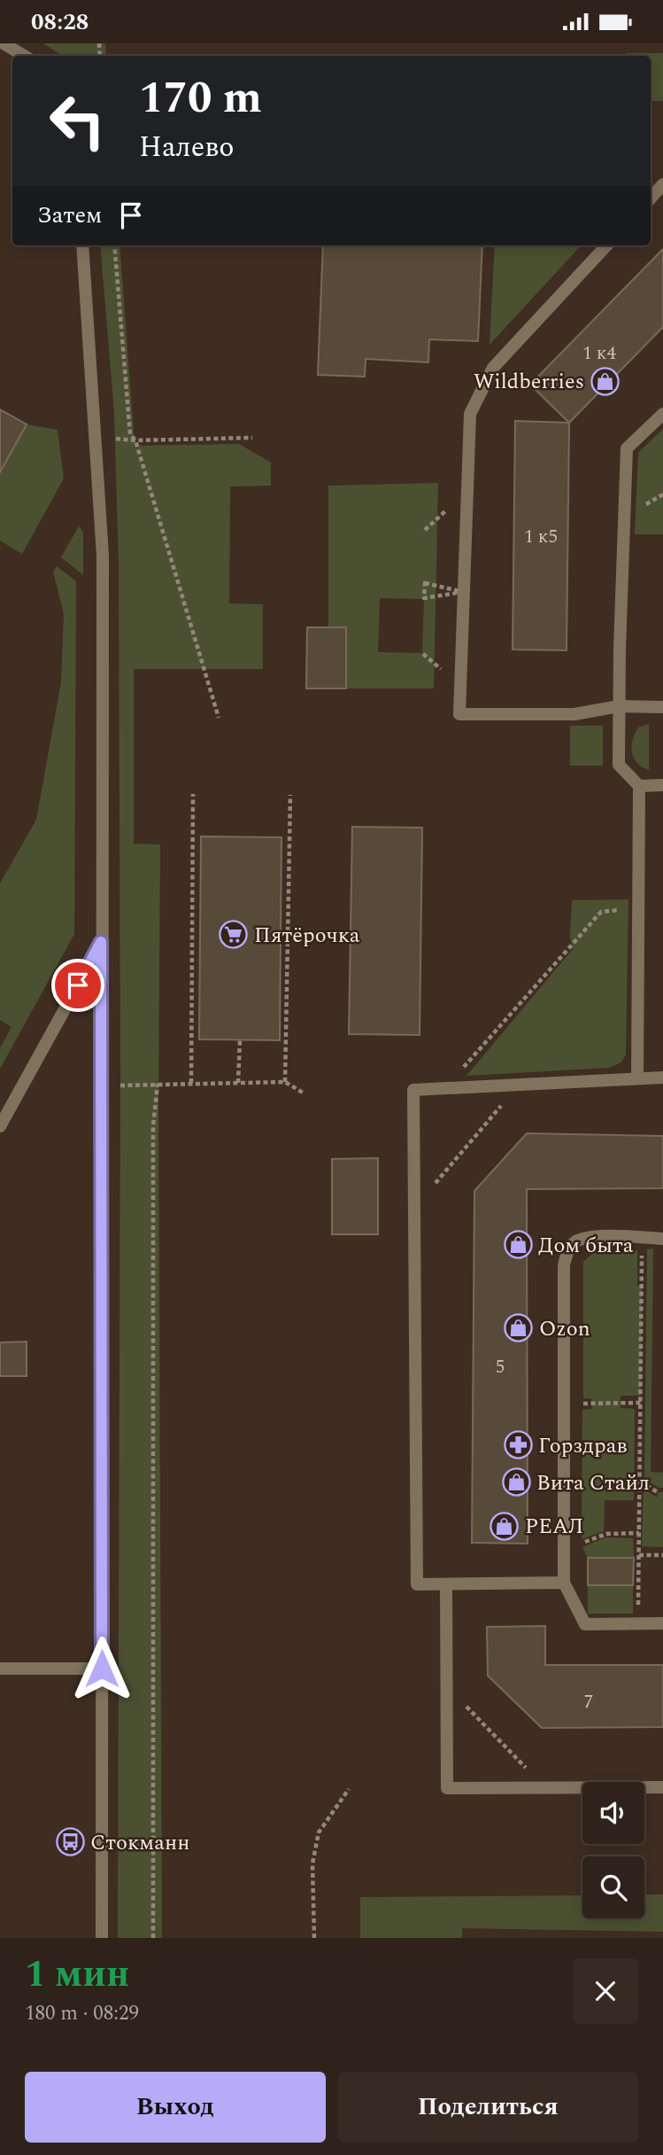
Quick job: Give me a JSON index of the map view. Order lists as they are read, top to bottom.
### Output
{
  "places": {
    "shop": [
      "Wildberries",
      "Дом быта",
      "Ozon",
      "Вита Стайл",
      "РЕАЛ"
    ],
    "supermarket": ["Пятёрочка"],
    "pharmacy": ["Горздрав"],
    "bus stop": ["Стокманн"]
  },
  "house_numbers": [
    "1 к4",
    "1 к5",
    "5",
    "7"
  ],
  "page": {
    "status": "08:28",
    "turn": ["170 m", "Налево"],
    "then": "Затем",
    "heading": ["1 мин", "180 m · 08:29"],
    "buttons": ["Выход", "Поделиться"]
  }
}
